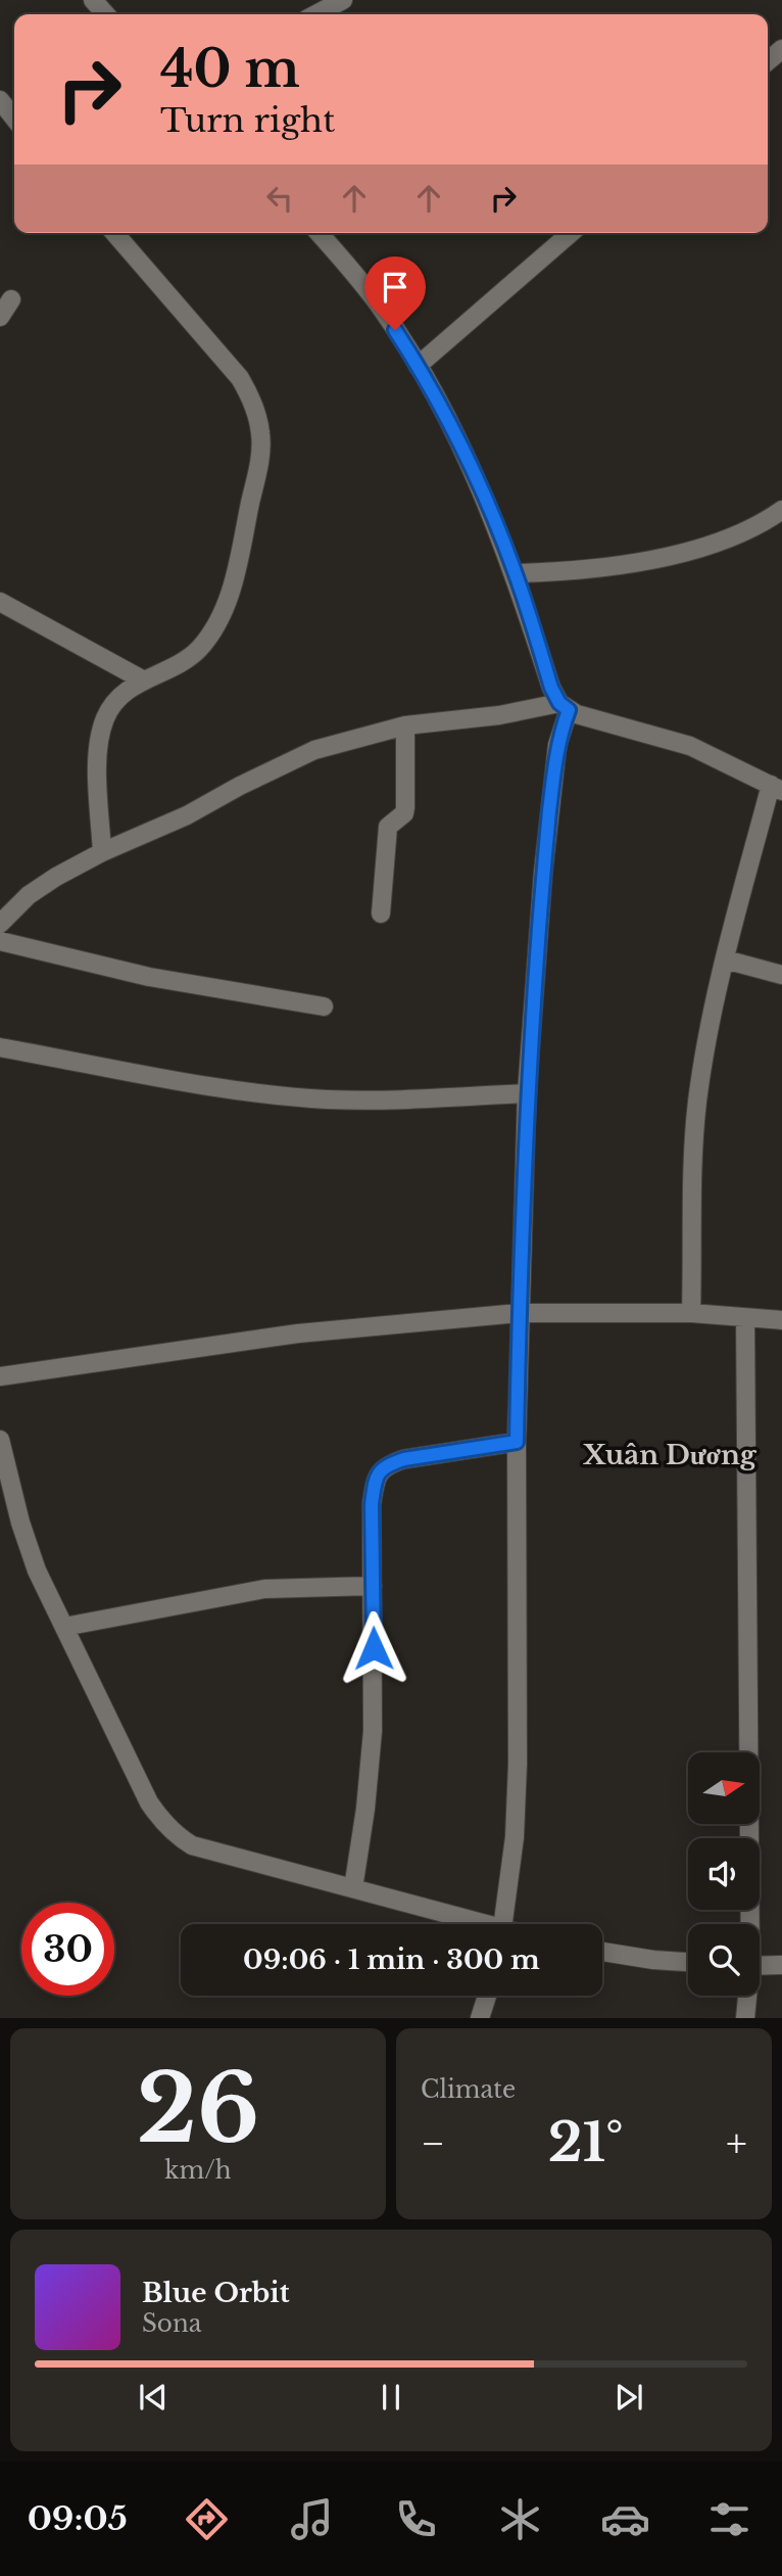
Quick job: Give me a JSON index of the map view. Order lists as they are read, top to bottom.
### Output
{
  "districts": ["Xuân Dương"],
  "north": "right",
  "page": {
    "turn": ["40 m", "Turn right"],
    "limit": "30",
    "trip": "09:06 · 1 min · 300 m",
    "tile": [
      ["26", "km/h"],
      "Climate"
    ],
    "heat": ["−", "21°", "+"],
    "song": ["Blue Orbit", "Sona"],
    "tabs": "09:05"
  }
}
